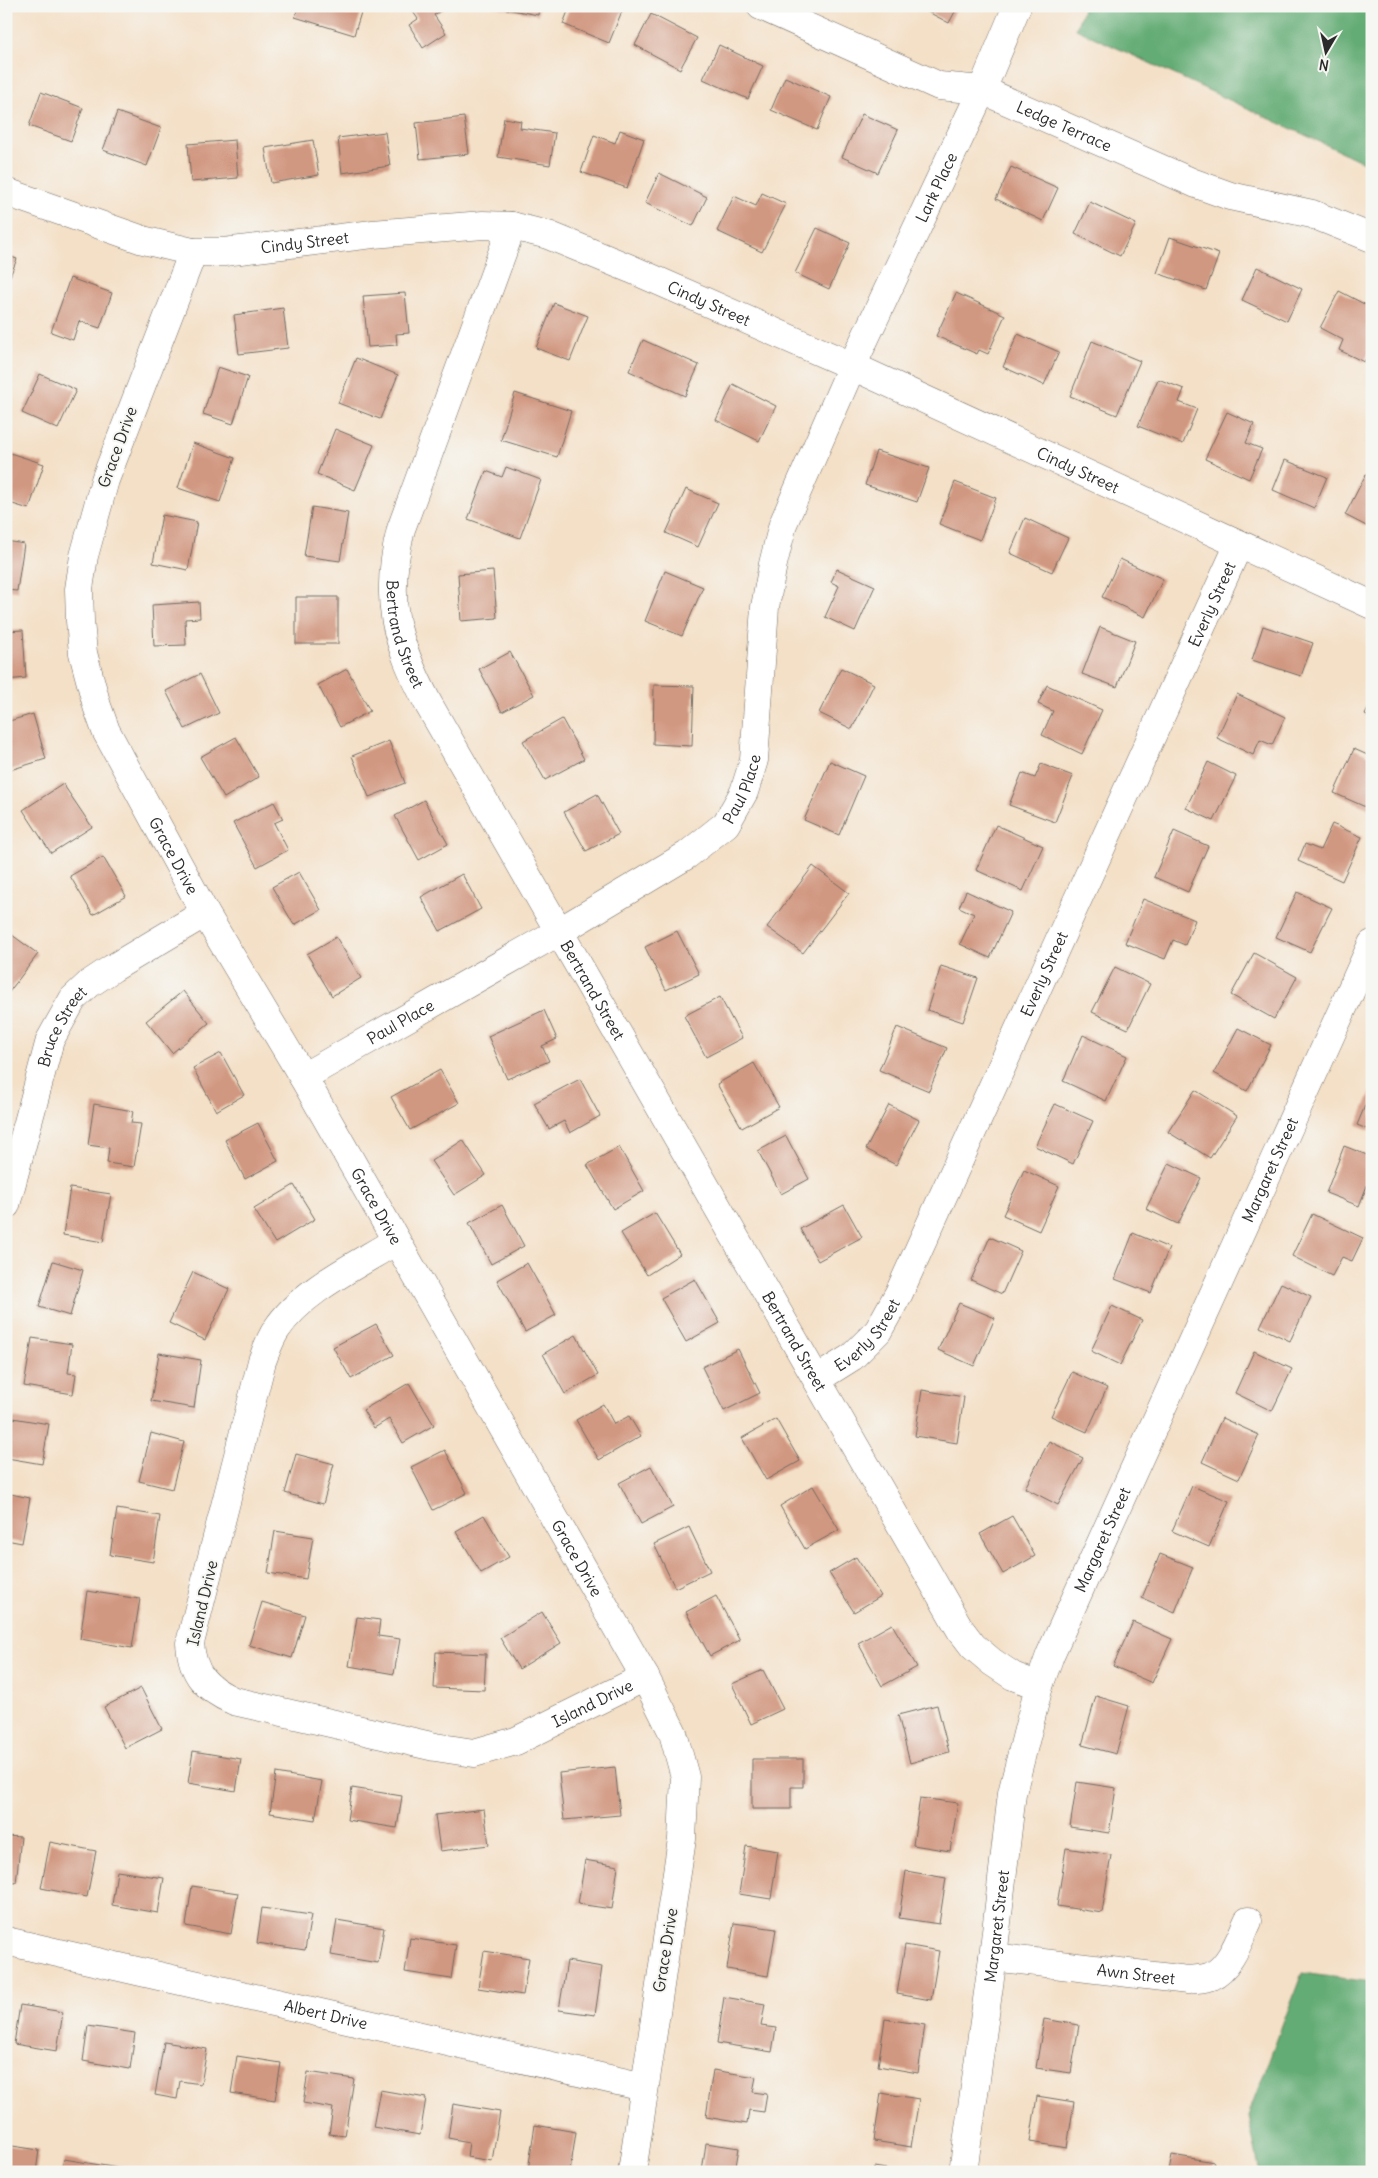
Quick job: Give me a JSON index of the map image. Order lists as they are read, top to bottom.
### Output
{
  "streets": {
    "street": [
      "Ledge Terrace",
      "Lark Place",
      "Cindy Street",
      "Grace Drive",
      "Everly Street",
      "Bertrand Street",
      "Paul Place",
      "Bruce Street",
      "Margaret Street",
      "Island Drive",
      "Awn Street",
      "Albert Drive"
    ]
  },
  "crossings": [
    ["Ledge Terrace", "Lark Place"],
    ["Lark Place", "Cindy Street"],
    ["Lark Place", "Paul Place"],
    ["Cindy Street", "Grace Drive"],
    ["Cindy Street", "Everly Street"],
    ["Cindy Street", "Bertrand Street"],
    ["Cindy Street", "Paul Place"],
    ["Grace Drive", "Paul Place"],
    ["Grace Drive", "Bruce Street"],
    ["Grace Drive", "Island Drive"],
    ["Grace Drive", "Albert Drive"],
    ["Everly Street", "Bertrand Street"],
    ["Bertrand Street", "Paul Place"],
    ["Bertrand Street", "Margaret Street"],
    ["Margaret Street", "Awn Street"]
  ],
  "north": "bottom"
}
